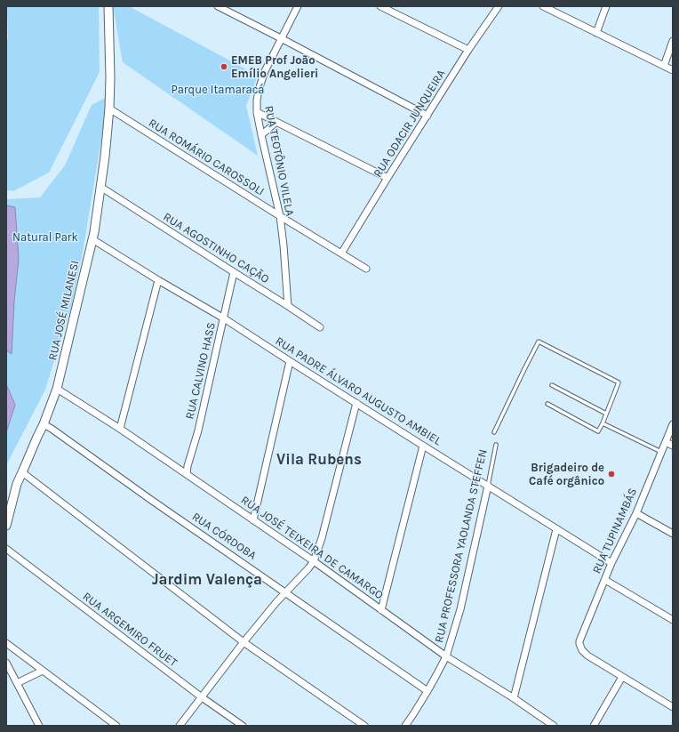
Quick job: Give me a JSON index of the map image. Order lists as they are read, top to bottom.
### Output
{
  "streets": {
    "street": [
      "RUA ODACIR JUNQUEIRA",
      "RUA ROMÁRIO CAROSSOLI",
      "RUA TEOTÔNIO VILELA",
      "RUA AGOSTINHO CAÇÃO",
      "RUA JOSÉ MILANESI",
      "RUA CALVINO HASS",
      "RUA PADRE ÁLVARO AUGUSTO AMBIEL",
      "RUA TUPINAMBÁS",
      "RUA CÓRDOBA",
      "RUA PROFESSORA YAOLANDA STEFFEN",
      "RUA JOSÉ TEIXEIRA DE CAMARGO",
      "RUA ARGEMIRO FRUET"
    ]
  },
  "crossings": [
    ["RUA ODACIR JUNQUEIRA", "RUA ROMÁRIO CAROSSOLI"],
    ["RUA ROMÁRIO CAROSSOLI", "RUA TEOTÔNIO VILELA"],
    ["RUA ROMÁRIO CAROSSOLI", "RUA JOSÉ MILANESI"],
    ["RUA TEOTÔNIO VILELA", "RUA AGOSTINHO CAÇÃO"],
    ["RUA AGOSTINHO CAÇÃO", "RUA JOSÉ MILANESI"],
    ["RUA AGOSTINHO CAÇÃO", "RUA CALVINO HASS"],
    ["RUA JOSÉ MILANESI", "RUA PADRE ÁLVARO AUGUSTO AMBIEL"],
    ["RUA JOSÉ MILANESI", "RUA CÓRDOBA"],
    ["RUA JOSÉ MILANESI", "RUA JOSÉ TEIXEIRA DE CAMARGO"],
    ["RUA CALVINO HASS", "RUA PADRE ÁLVARO AUGUSTO AMBIEL"],
    ["RUA CALVINO HASS", "RUA JOSÉ TEIXEIRA DE CAMARGO"],
    ["RUA PADRE ÁLVARO AUGUSTO AMBIEL", "RUA TUPINAMBÁS"],
    ["RUA PADRE ÁLVARO AUGUSTO AMBIEL", "RUA PROFESSORA YAOLANDA STEFFEN"],
    ["RUA CÓRDOBA", "RUA PROFESSORA YAOLANDA STEFFEN"],
    ["RUA PROFESSORA YAOLANDA STEFFEN", "RUA JOSÉ TEIXEIRA DE CAMARGO"]
  ],
  "districts": ["Vila Rubens", "Jardim Valença"],
  "parks": ["Parque Itamaracá", "Natural Park"],
  "places": ["EMEB Prof João Emílio Angelieri", "Brigadeiro de Café orgânico"]
}
